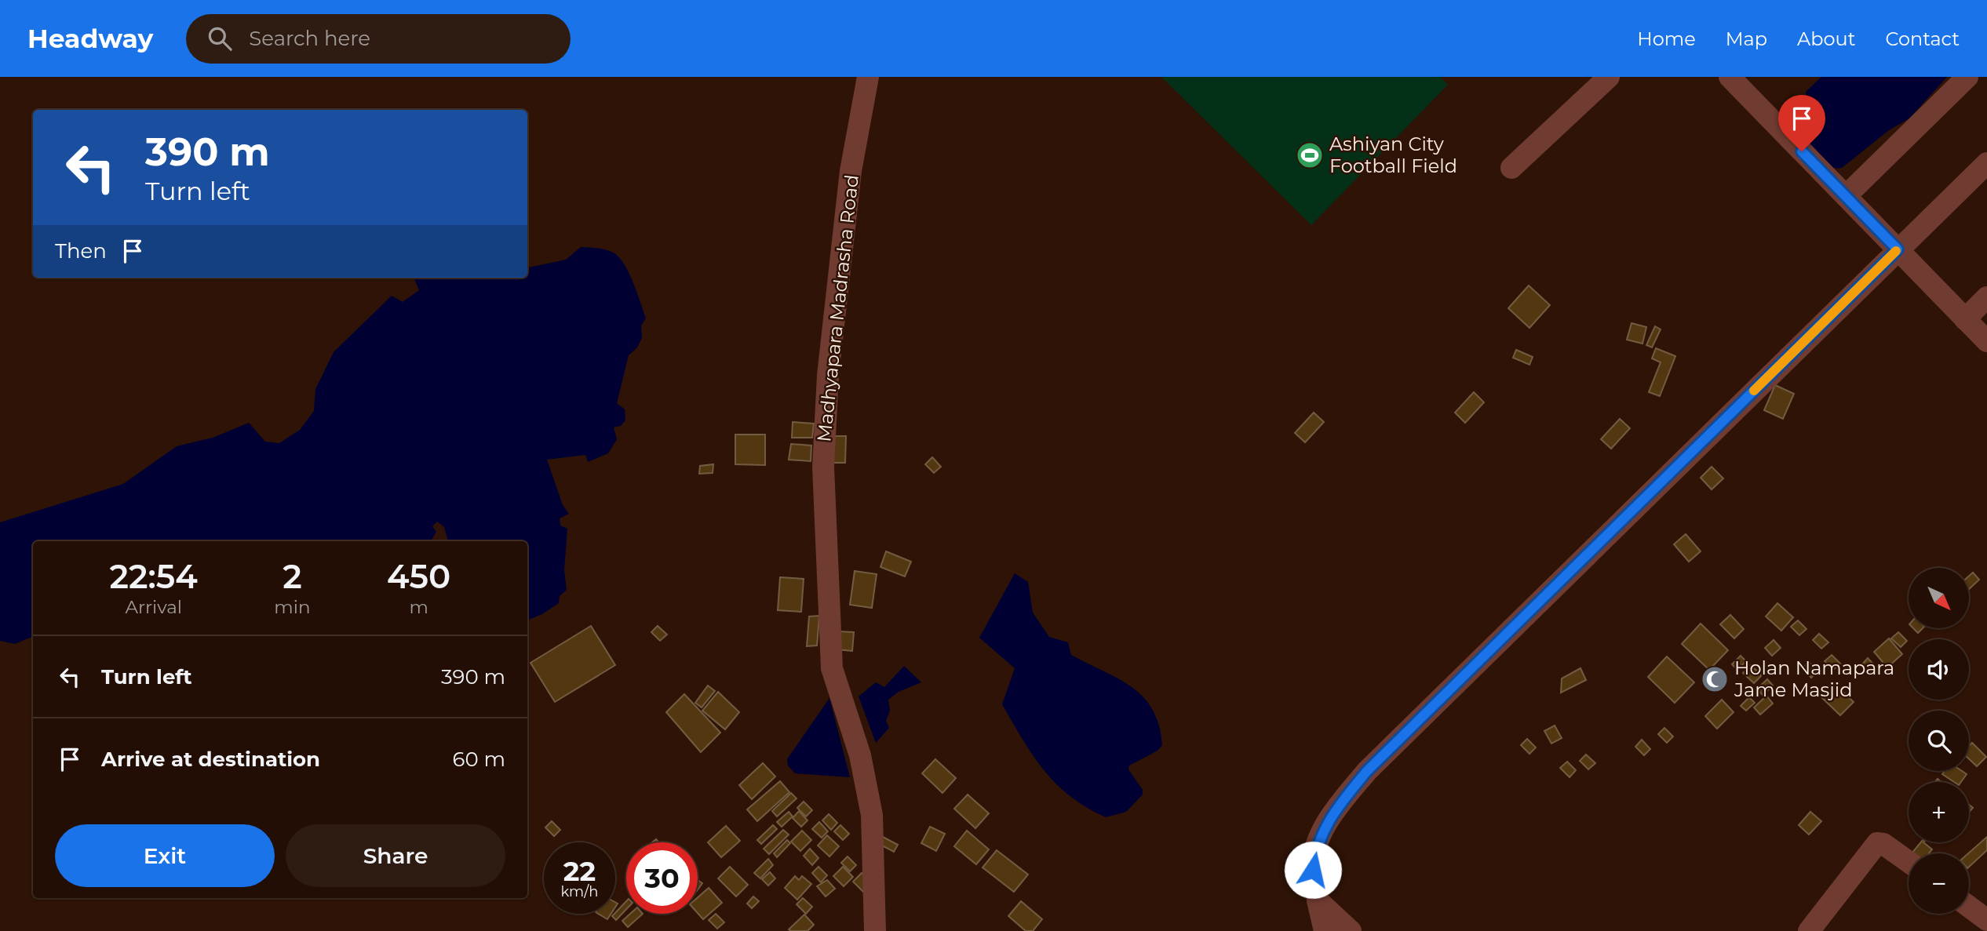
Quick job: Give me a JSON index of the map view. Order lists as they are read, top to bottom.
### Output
{
  "streets": {
    "street": ["Madhyapara Madrasha Road"]
  },
  "places": {
    "sports": ["Ashiyan City Football Field"],
    "mosque": ["Holan Namapara Jame Masjid"]
  },
  "north": "bottom right",
  "page": {
    "header": "Headway",
    "search": "Search here",
    "nav": [
      "Home",
      "Map",
      "About",
      "Contact"
    ],
    "turn": ["390 m", "Turn left"],
    "then": "Then",
    "eta": [
      "22:54",
      "Arrival",
      "2",
      "min",
      "450",
      "m"
    ],
    "map_buttons": ["+", "−"],
    "list": [
      {
        "name": "Turn left",
        "value": "390 m"
      },
      {
        "name": "Arrive at destination",
        "value": "60 m"
      }
    ],
    "buttons": ["Exit", "Share"],
    "speed": "22 km/h",
    "limit": "30"
  }
}
